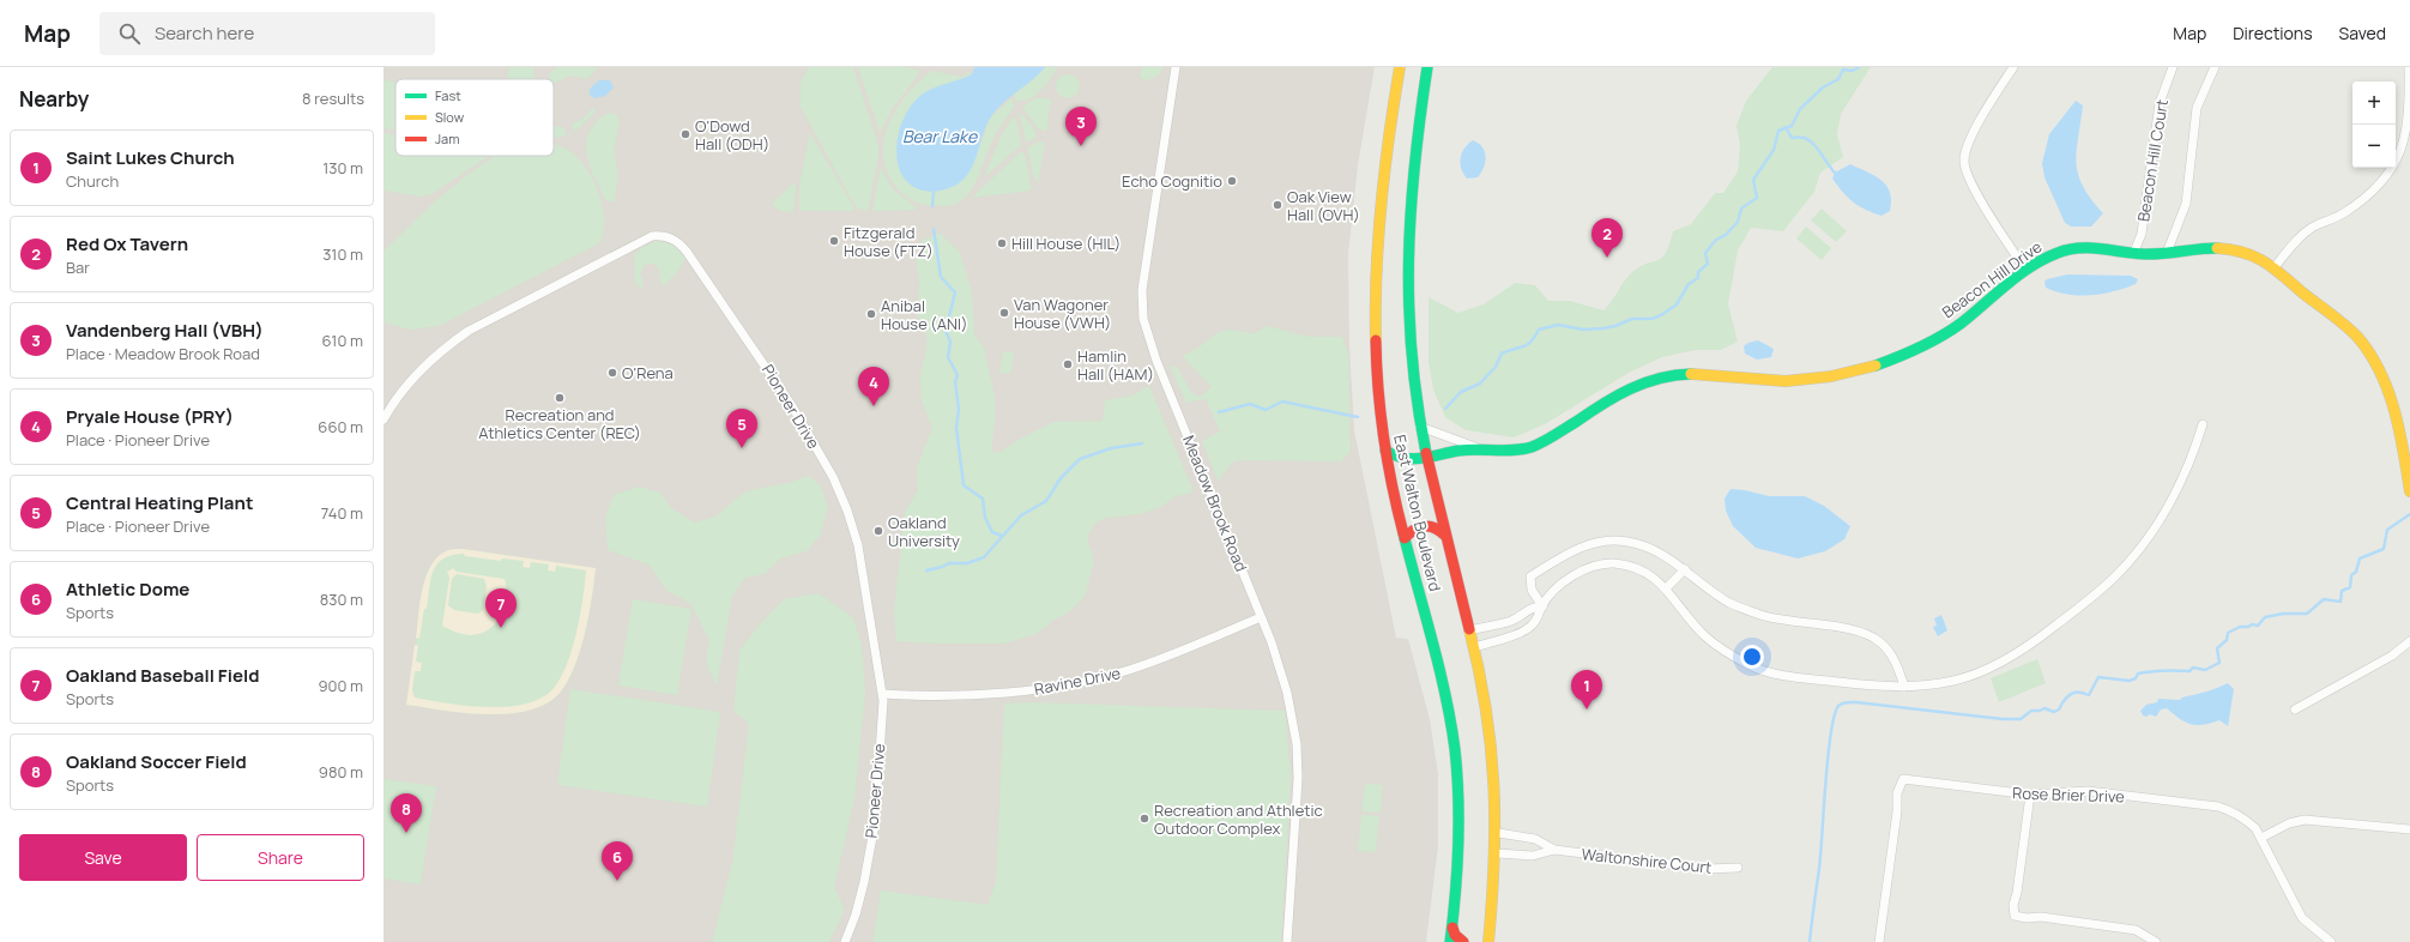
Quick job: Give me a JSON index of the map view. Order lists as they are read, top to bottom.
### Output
{
  "streets": {
    "main road": ["Beacon Hill Drive", "East Walton Boulevard"],
    "street": [
      "Beacon Hill Court",
      "Pioneer Drive",
      "Meadow Brook Road",
      "Ravine Drive",
      "Rose Brier Drive",
      "Waltonshire Court"
    ]
  },
  "crossings": [
    ["Beacon Hill Court", "Beacon Hill Drive"],
    ["Beacon Hill Drive", "East Walton Boulevard"],
    ["Pioneer Drive", "Ravine Drive"],
    ["Meadow Brook Road", "Ravine Drive"],
    ["East Walton Boulevard", "Waltonshire Court"]
  ],
  "water": ["Bear Lake"],
  "places": [
    "O'Dowd Hall (ODH)",
    "Echo Cognitio",
    "Oak View Hall (OVH)",
    "Fitzgerald House (FTZ)",
    "Hill House (HIL)",
    "Van Wagoner House (VWH)",
    "Anibal House (ANI)",
    "Hamlin Hall (HAM)",
    "O'Rena",
    "Recreation and Athletics Center (REC)",
    "Oakland University",
    "Recreation and Athletic Outdoor Complex"
  ],
  "legend": ["Fast", "Slow", "Jam"],
  "page": {
    "header": "Map",
    "search": "Search here",
    "nav": ["Map", "Directions", "Saved"],
    "heading": ["Nearby", "8 results"],
    "map_buttons": ["+", "−"],
    "pins": [
      "3",
      "2",
      "4",
      "5",
      "7",
      "1",
      "8",
      "6"
    ],
    "list": [
      {
        "mark": "1",
        "name": "Saint Lukes Church",
        "note": "Church",
        "value": "130 m"
      },
      {
        "mark": "2",
        "name": "Red Ox Tavern",
        "note": "Bar",
        "value": "310 m"
      },
      {
        "mark": "3",
        "name": "Vandenberg Hall (VBH)",
        "note": "Place · Meadow Brook Road",
        "value": "610 m"
      },
      {
        "mark": "4",
        "name": "Pryale House (PRY)",
        "note": "Place · Pioneer Drive",
        "value": "660 m"
      },
      {
        "mark": "5",
        "name": "Central Heating Plant",
        "note": "Place · Pioneer Drive",
        "value": "740 m"
      },
      {
        "mark": "6",
        "name": "Athletic Dome",
        "note": "Sports",
        "value": "830 m"
      },
      {
        "mark": "7",
        "name": "Oakland Baseball Field",
        "note": "Sports",
        "value": "900 m"
      },
      {
        "mark": "8",
        "name": "Oakland Soccer Field",
        "note": "Sports",
        "value": "980 m"
      }
    ],
    "buttons": ["Save", "Share"]
  }
}
